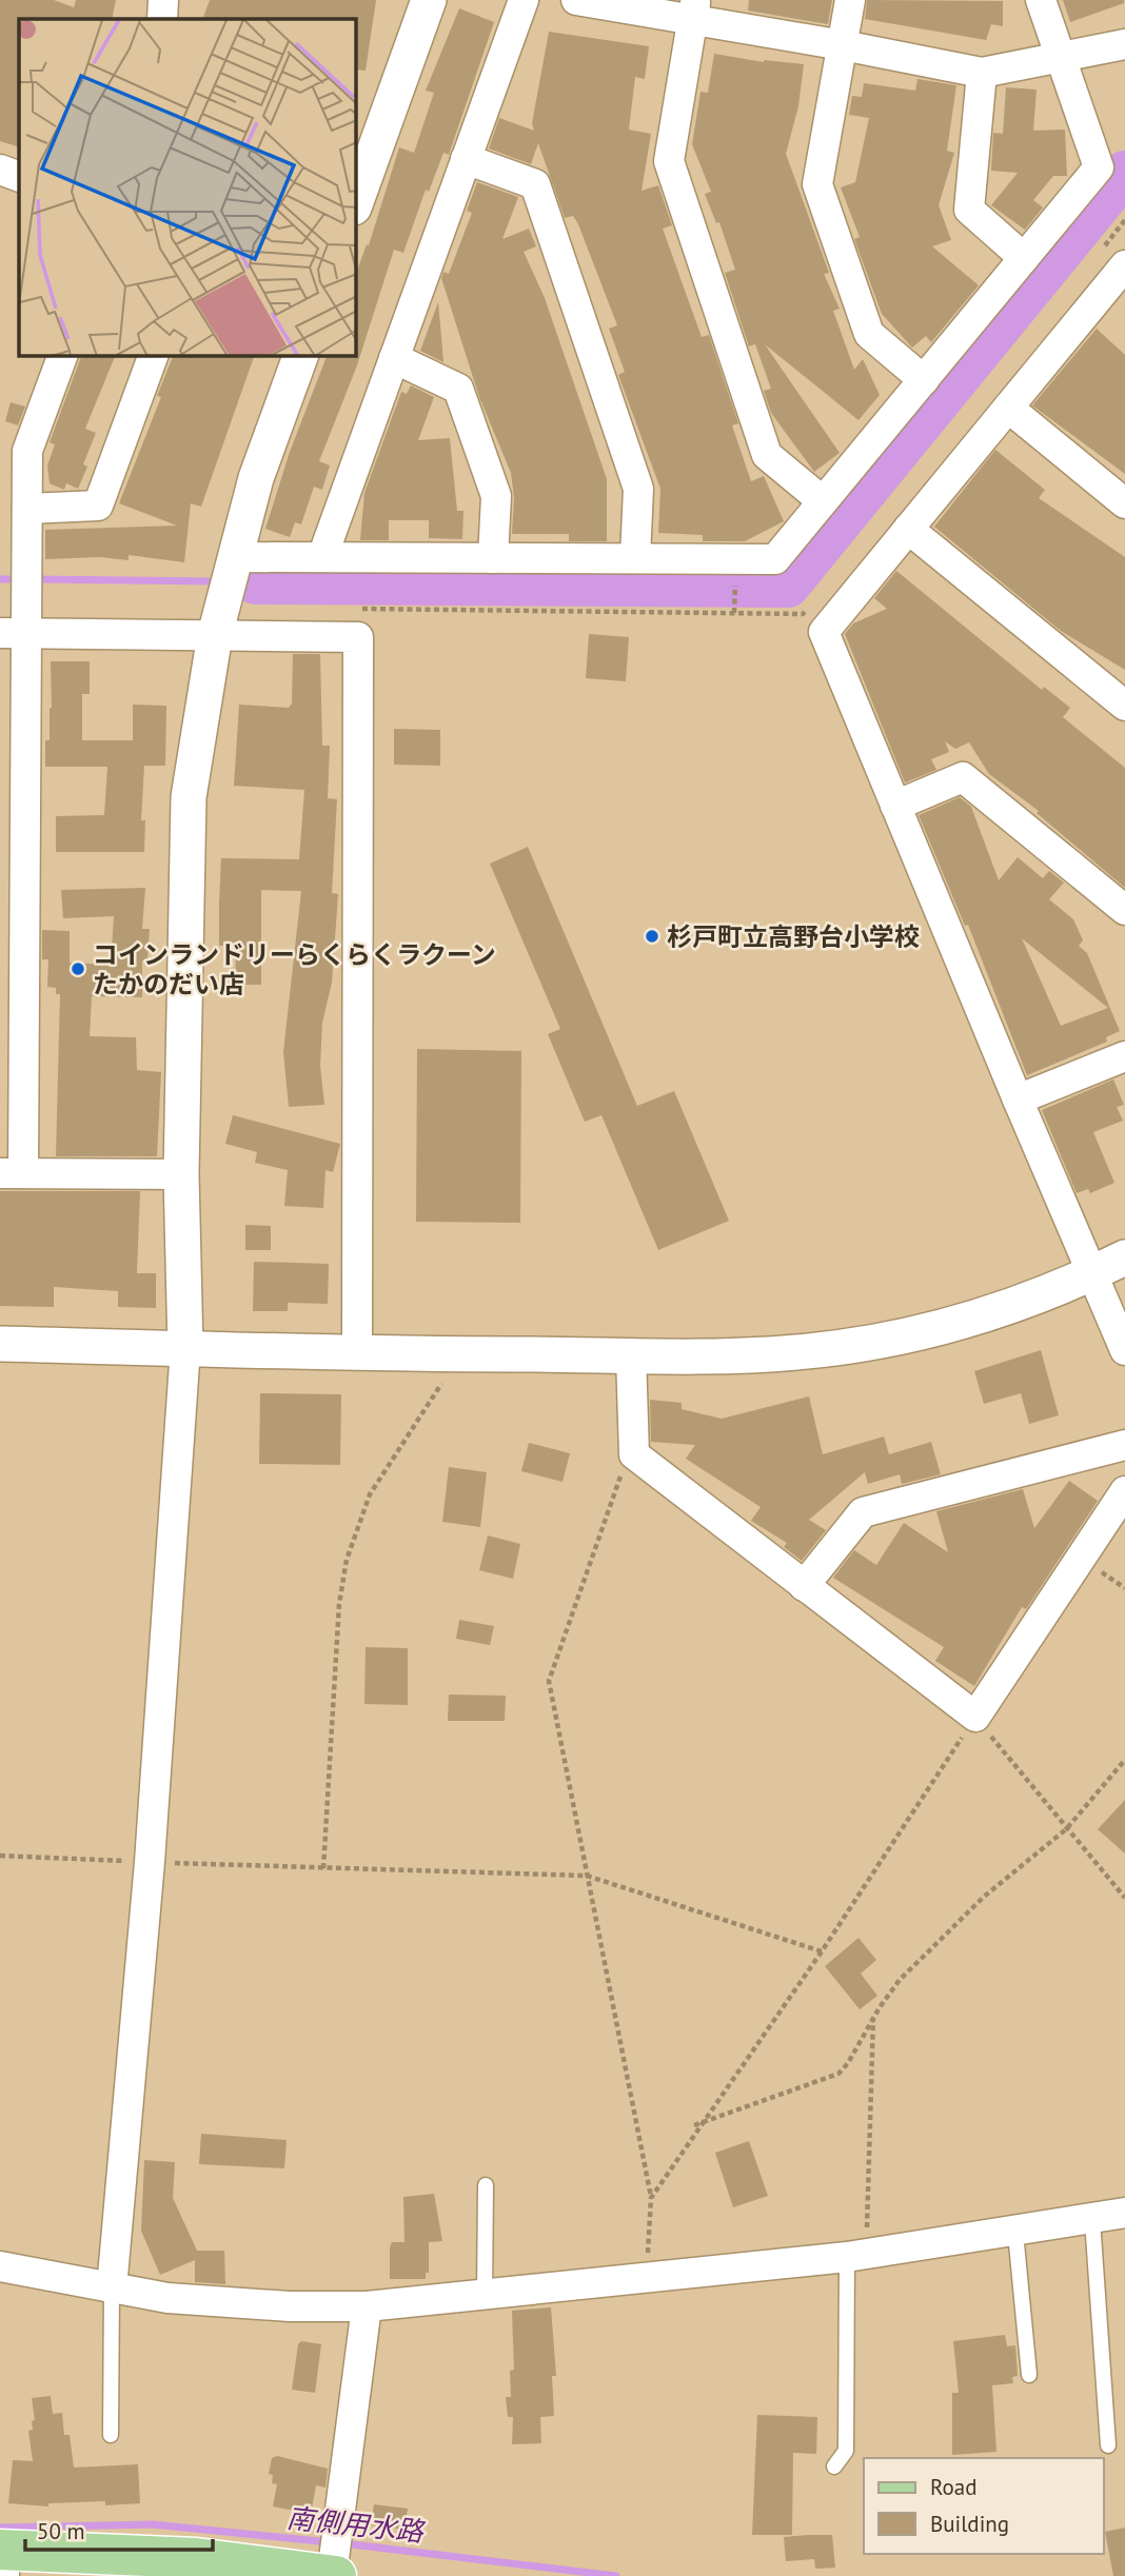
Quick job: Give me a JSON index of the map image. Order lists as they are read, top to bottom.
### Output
{
  "water": ["南側用水路"],
  "places": ["杉戸町立高野台小学校", "コインランドリーらくらくラクーン たかのだい店"],
  "legend": ["Road", "Building"],
  "scale_bar": "50 m"
}
